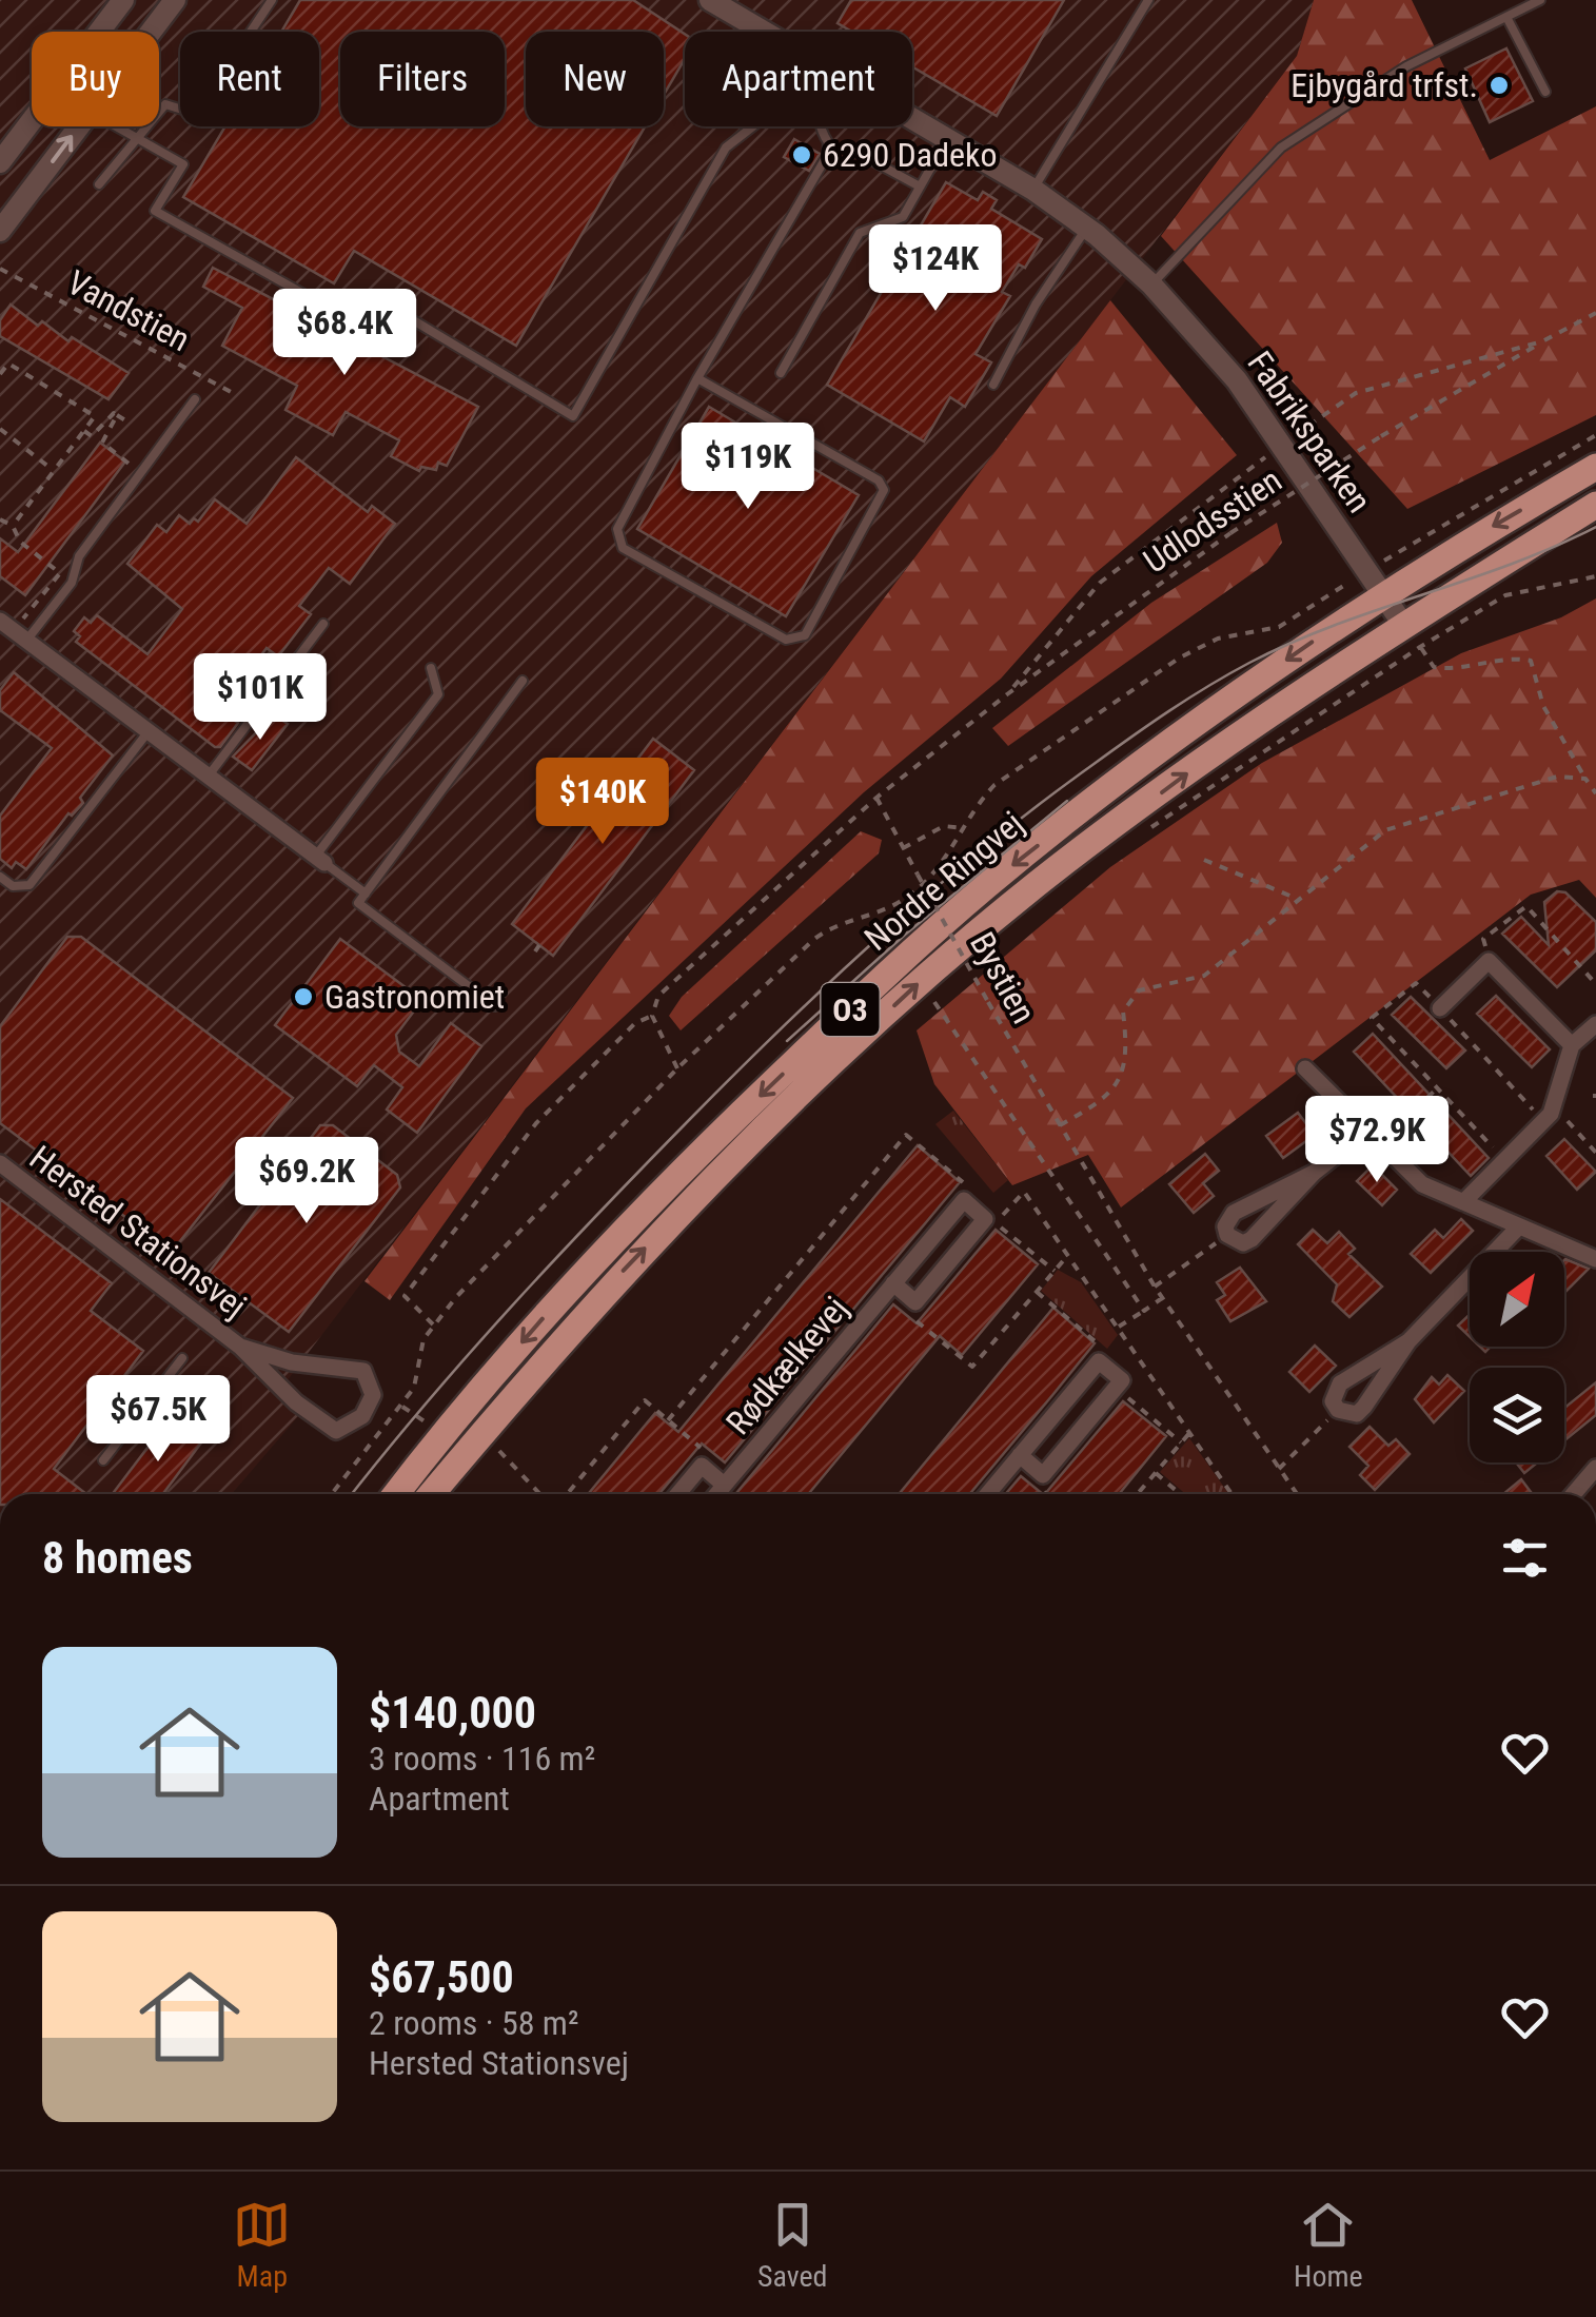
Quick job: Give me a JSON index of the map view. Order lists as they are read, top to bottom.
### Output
{
  "streets": {
    "main road": ["Nordre Ringvej", "O3"],
    "street": ["Fabriksparken", "Hersted Stationsvej", "Rødkælkevej"],
    "path": ["Vandstien", "Udlodsstien", "Bystien"]
  },
  "crossings": [
    ["Fabriksparken", "Nordre Ringvej"],
    ["Udlodsstien", "Bystien"]
  ],
  "places": ["Ejbygård trfst.", "6290 Dadeko", "Gastronomiet"],
  "north": "top right",
  "page": {
    "chip": [
      "Buy",
      "Rent",
      "Filters",
      "New",
      "Apartment"
    ],
    "price": [
      "$124K",
      "$68.4K",
      "$119K",
      "$101K",
      "$140K",
      "$72.9K",
      "$69.2K",
      "$67.5K"
    ],
    "heading": "8 homes",
    "list": [
      {
        "name": "$140,000",
        "note": "3 rooms · 116 m² · Apartment"
      },
      {
        "name": "$67,500",
        "note": "2 rooms · 58 m² · Hersted Stationsvej"
      }
    ],
    "tabs": ["Map", "Saved", "Home"]
  }
}
